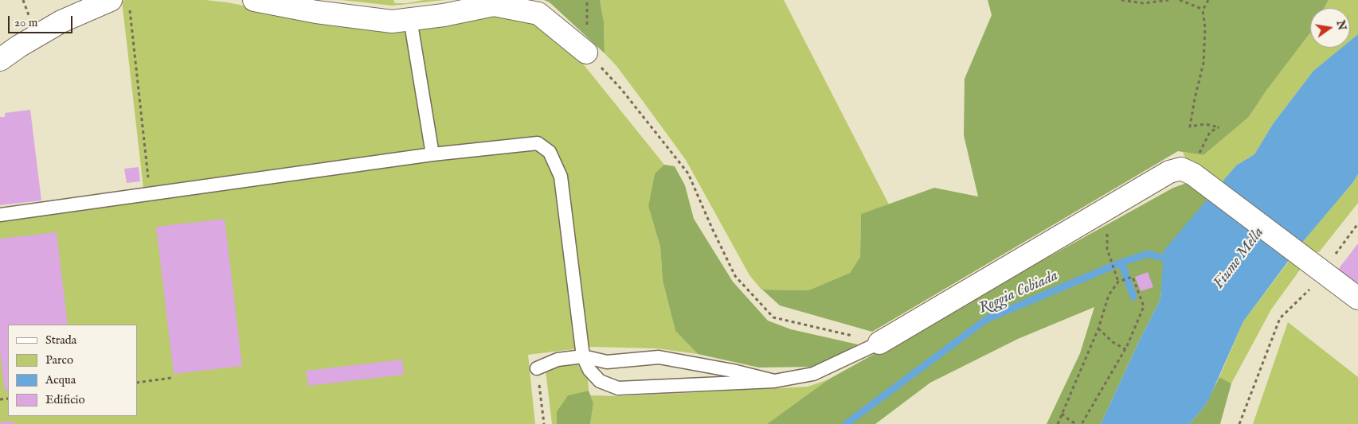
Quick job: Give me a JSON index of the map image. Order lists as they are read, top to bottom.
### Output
{
  "water": ["Fiume Mella", "Roggia Cobiada"],
  "legend": [
    "Strada",
    "Parco",
    "Acqua",
    "Edificio"
  ],
  "scale_bar": "20 m",
  "north": "right"
}
